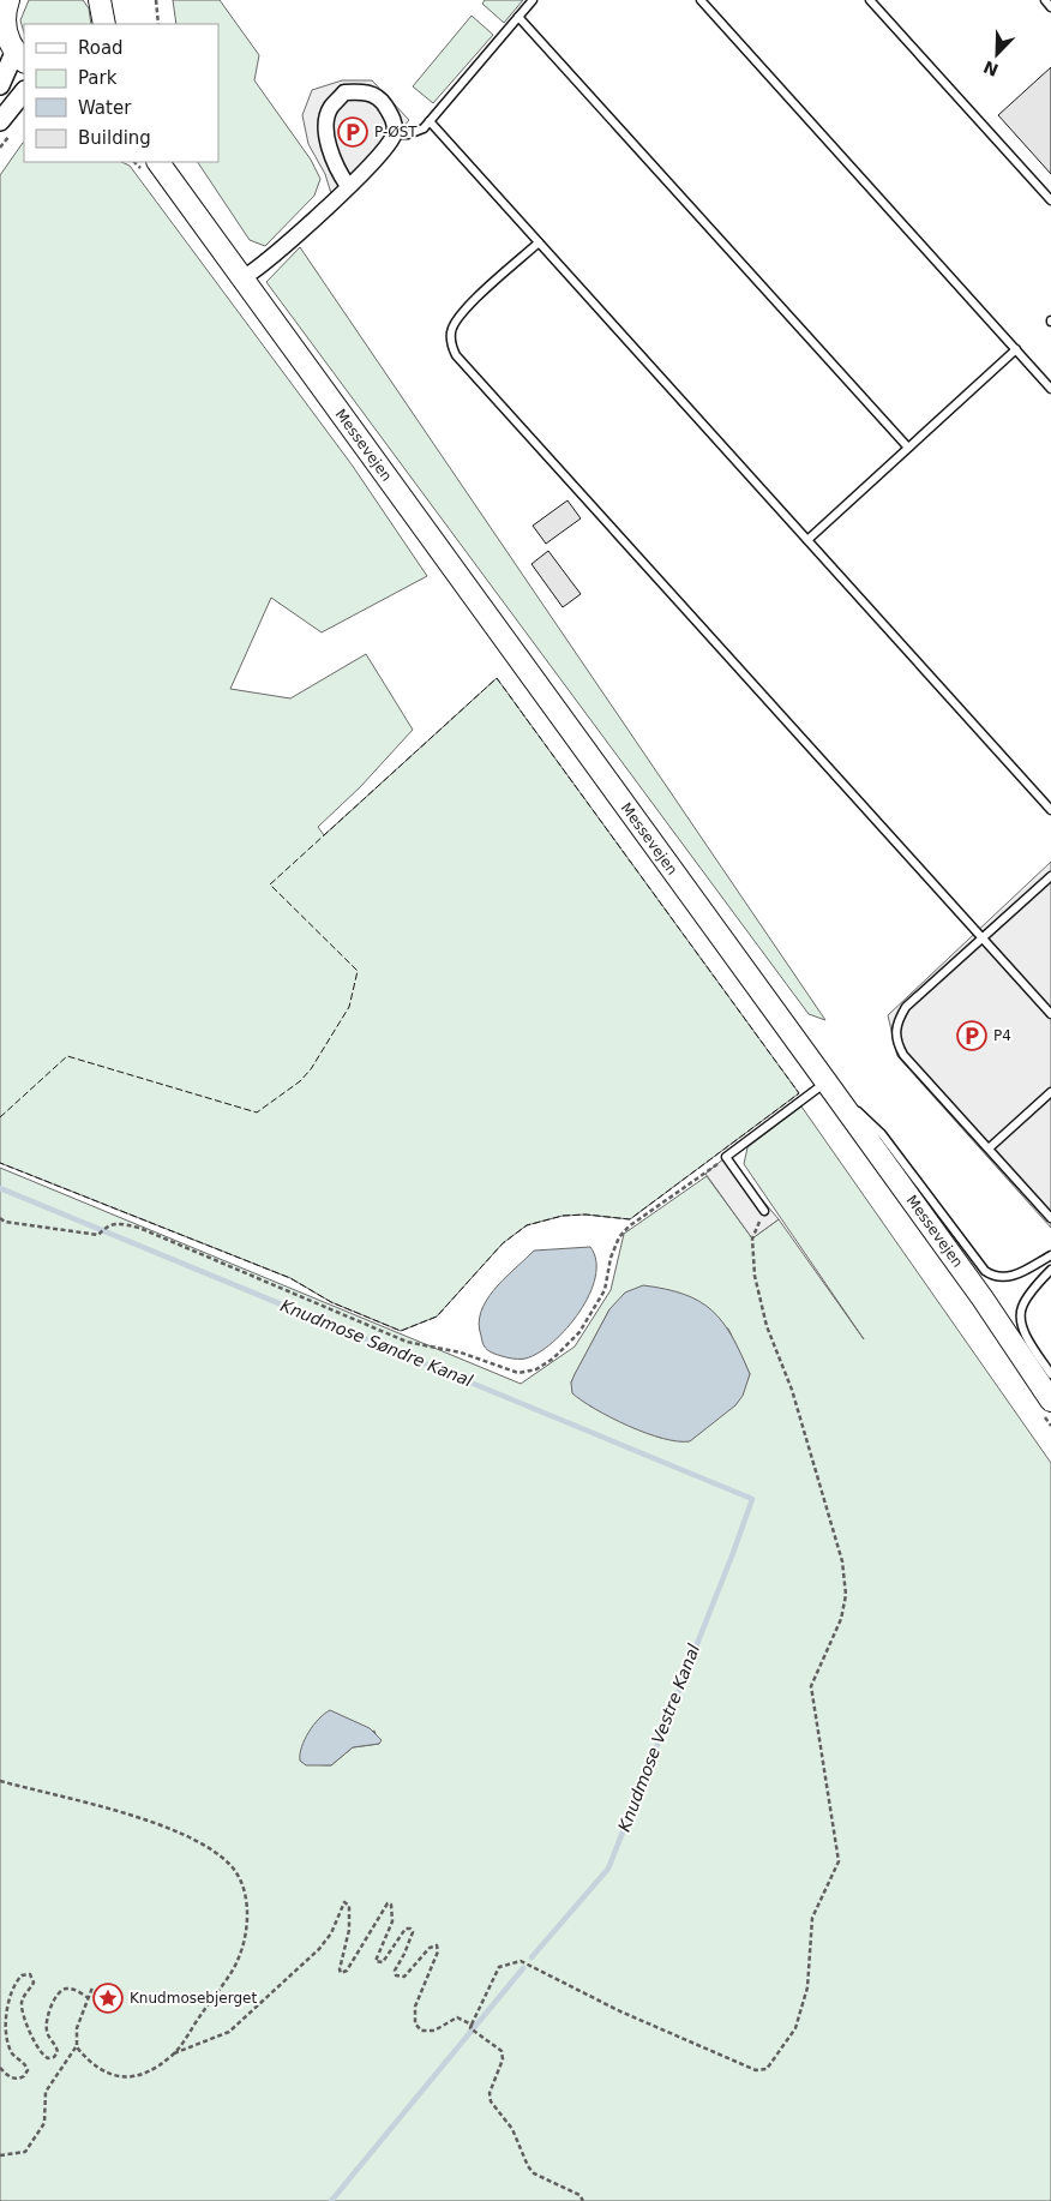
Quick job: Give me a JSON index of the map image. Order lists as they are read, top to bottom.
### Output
{
  "streets": {
    "main road": ["Messevejen"]
  },
  "water": ["Knudmose Søndre Kanal", "Knudmose Vestre Kanal"],
  "places": {
    "parking": ["P-ØST", "P4"],
    "place": ["Knudmosebjerget"]
  },
  "legend": [
    "Road",
    "Park",
    "Water",
    "Building"
  ],
  "north": "bottom left"
}
